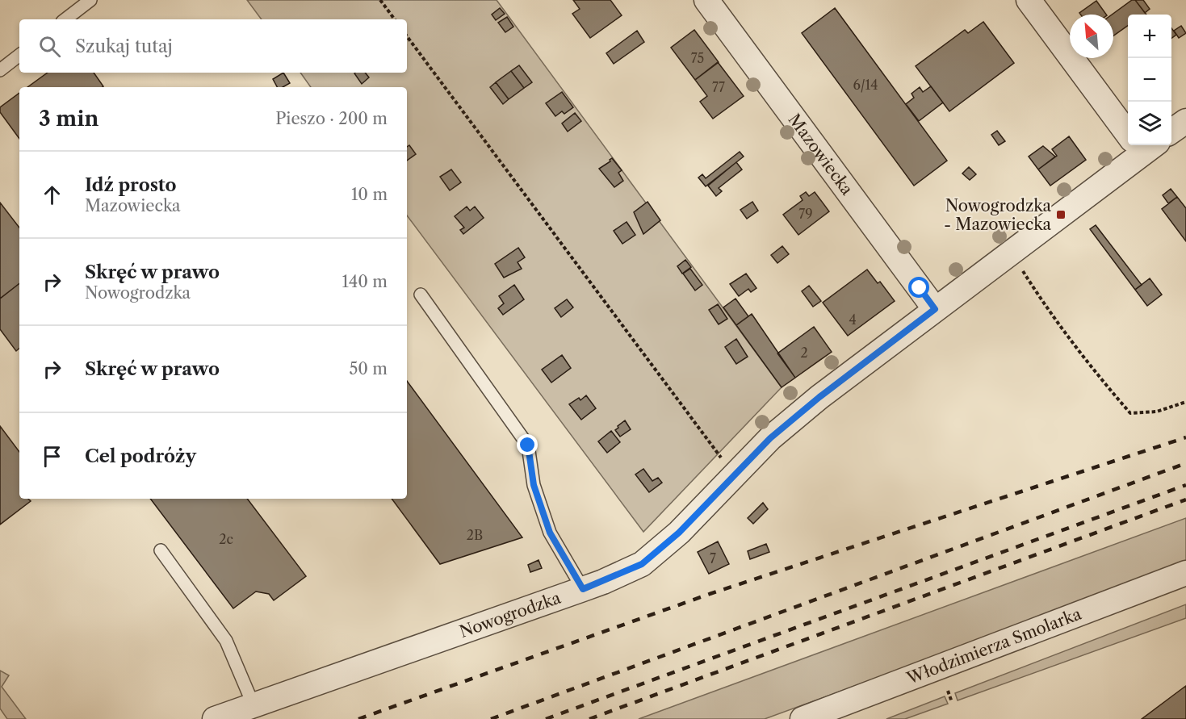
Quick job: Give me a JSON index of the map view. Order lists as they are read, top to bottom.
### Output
{
  "streets": {
    "street": ["Mazowiecka", "Nowogrodzka", "Włodzimierza Smolarka"]
  },
  "crossings": [
    ["Mazowiecka", "Nowogrodzka"]
  ],
  "places": {
    "transit": ["Nowogrodzka - Mazowiecka"]
  },
  "house_numbers": [
    "75",
    "6/14",
    "77",
    "79",
    "4",
    "2",
    "2B",
    "2c",
    "7"
  ],
  "north": "top left",
  "page": {
    "map_buttons": ["+", "−"],
    "search": "Szukaj tutaj",
    "heading": ["3 min", "Pieszo · 200 m"],
    "list": [
      ["Idź prosto", "Mazowiecka", "10 m"],
      ["Skręć w prawo", "Nowogrodzka", "140 m"],
      ["Skręć w prawo", "50 m"],
      "Cel podróży"
    ]
  }
}
